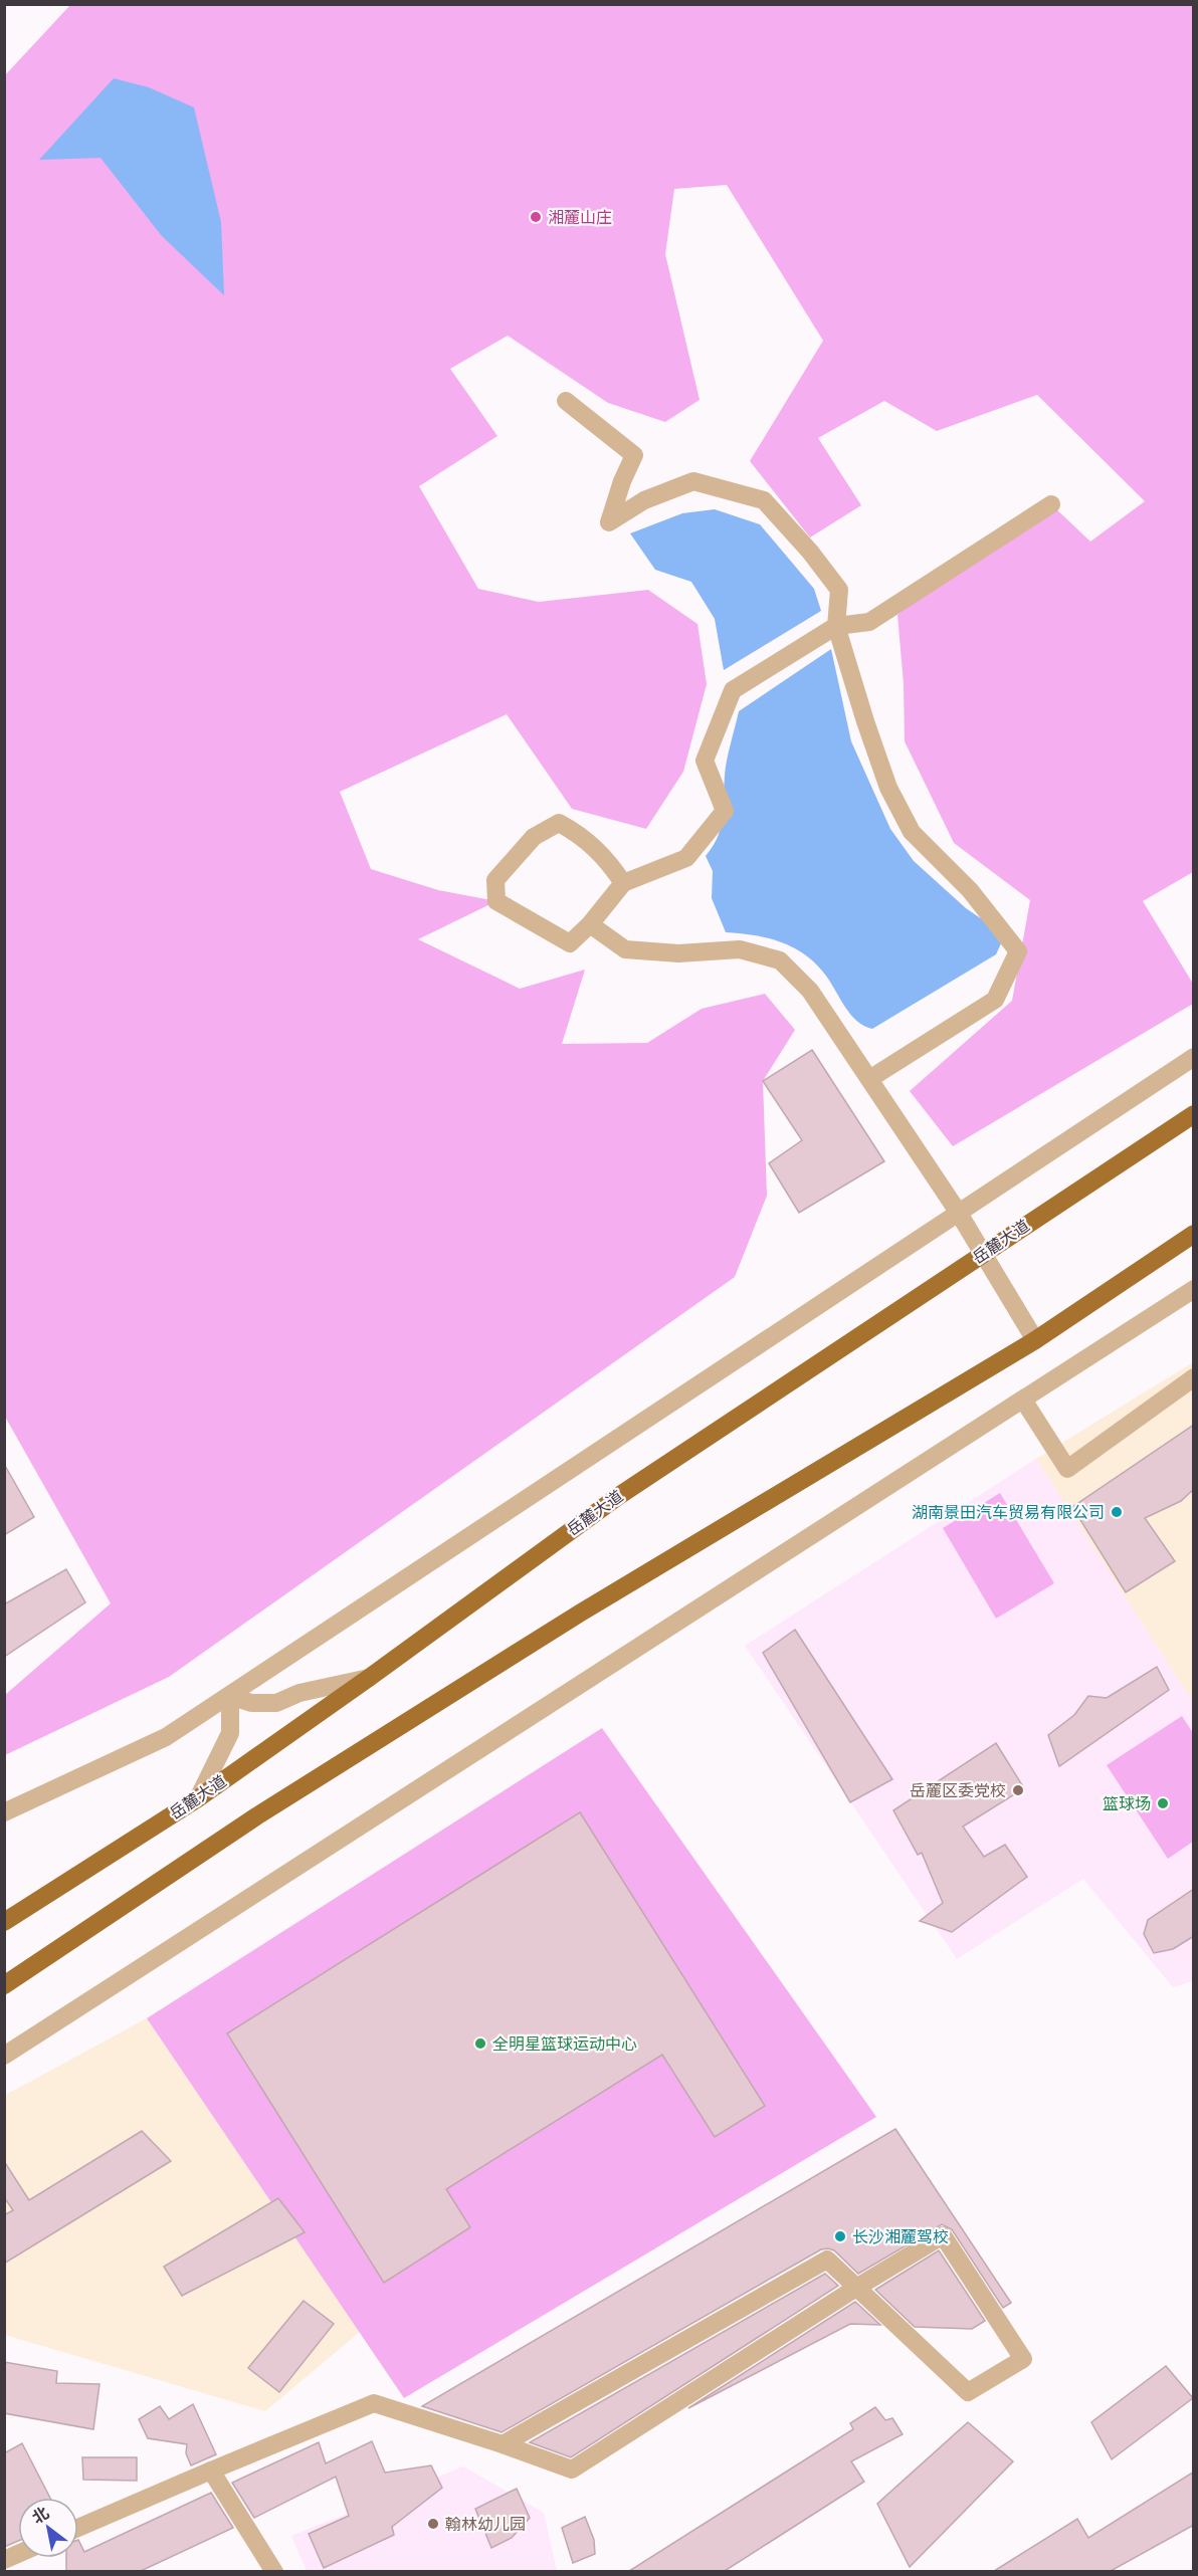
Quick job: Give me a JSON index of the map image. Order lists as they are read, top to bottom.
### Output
{
  "streets": {
    "highway": ["岳麓大道"]
  },
  "places": [
    "湘麓山庄",
    "湖南景田汽车贸易有限公司",
    "岳麓区委党校",
    "篮球场",
    "全明星篮球运动中心",
    "长沙湘麓驾校",
    "翰林幼儿园"
  ],
  "north": "top left"
}
